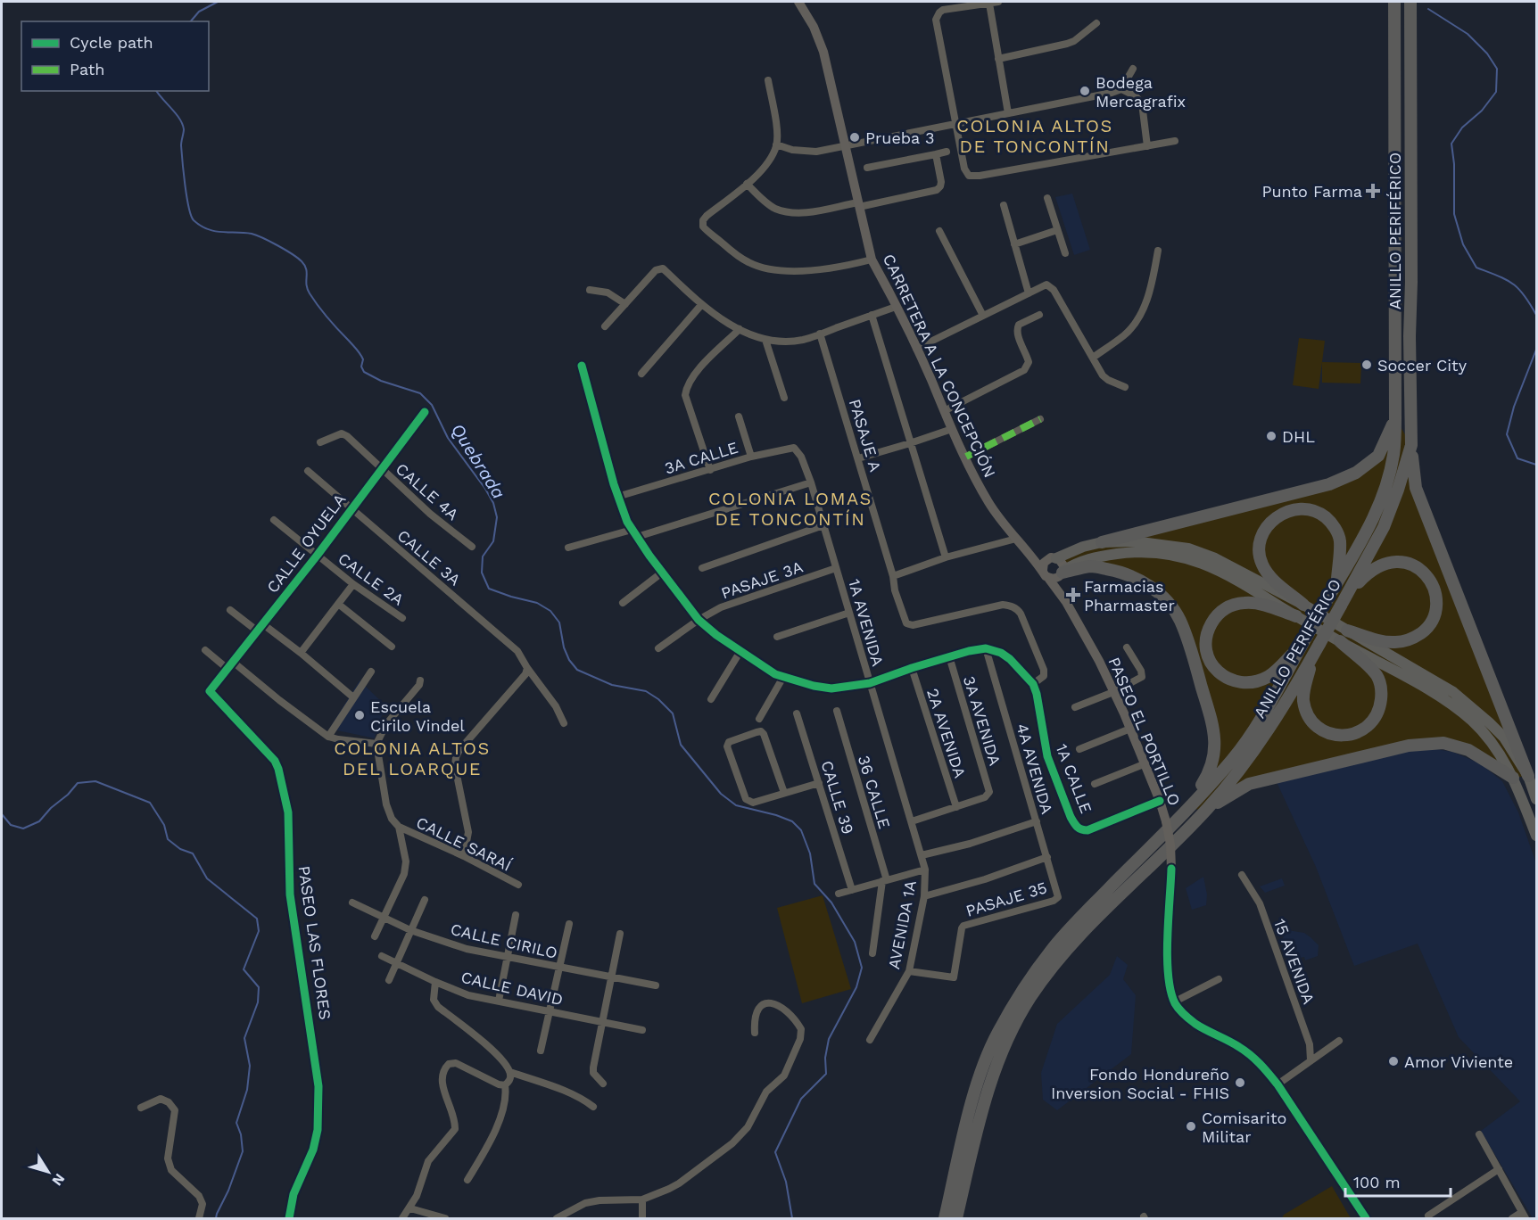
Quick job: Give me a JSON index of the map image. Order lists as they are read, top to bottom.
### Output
{
  "streets": {
    "highway": ["ANILLO PERIFÉRICO"],
    "main road": ["CARRETERA A LA CONCEPCIÓN", "PASEO EL PORTILLO"],
    "street": [
      "PASAJE A",
      "3A CALLE",
      "CALLE 4A",
      "CALLE OYUELA",
      "CALLE 3A",
      "CALLE 2A",
      "PASAJE 3A",
      "1A AVENIDA",
      "3A AVENIDA",
      "2A AVENIDA",
      "4A AVENIDA",
      "1A CALLE",
      "36 CALLE",
      "CALLE 39",
      "CALLE SARAÍ",
      "PASAJE 35",
      "AVENIDA 1A",
      "CALLE CIRILO",
      "PASEO LAS FLORES",
      "15 AVENIDA",
      "CALLE DAVID"
    ]
  },
  "crossings": [
    ["CARRETERA A LA CONCEPCIÓN", "PASEO EL PORTILLO"],
    ["3A CALLE", "1A AVENIDA"],
    ["CALLE 4A", "CALLE OYUELA"],
    ["CALLE OYUELA", "CALLE 3A"],
    ["CALLE OYUELA", "CALLE 2A"],
    ["CALLE OYUELA", "PASEO LAS FLORES"],
    ["PASAJE 3A", "1A AVENIDA"],
    ["1A AVENIDA", "AVENIDA 1A"],
    ["3A AVENIDA", "2A AVENIDA"],
    ["PASEO EL PORTILLO", "1A CALLE"],
    ["4A AVENIDA", "PASAJE 35"],
    ["PASAJE 35", "AVENIDA 1A"]
  ],
  "districts": ["COLONIA ALTOS DE TONCONTÍN", "COLONIA LOMAS DE TONCONTÍN", "COLONIA ALTOS DEL LOARQUE"],
  "water": ["Quebrada"],
  "places": {
    "other": [
      "Bodega Mercagrafix",
      "Prueba 3",
      "Soccer City",
      "DHL",
      "Escuela Cirilo Vindel",
      "Amor Viviente",
      "Fondo Hondureño Inversion Social - FHIS",
      "Comisarito Militar"
    ],
    "health": ["Punto Farma", "Farmacias Pharmaster"]
  },
  "legend": ["Cycle path", "Path"],
  "scale_bar": "100 m",
  "north": "bottom right"
}
